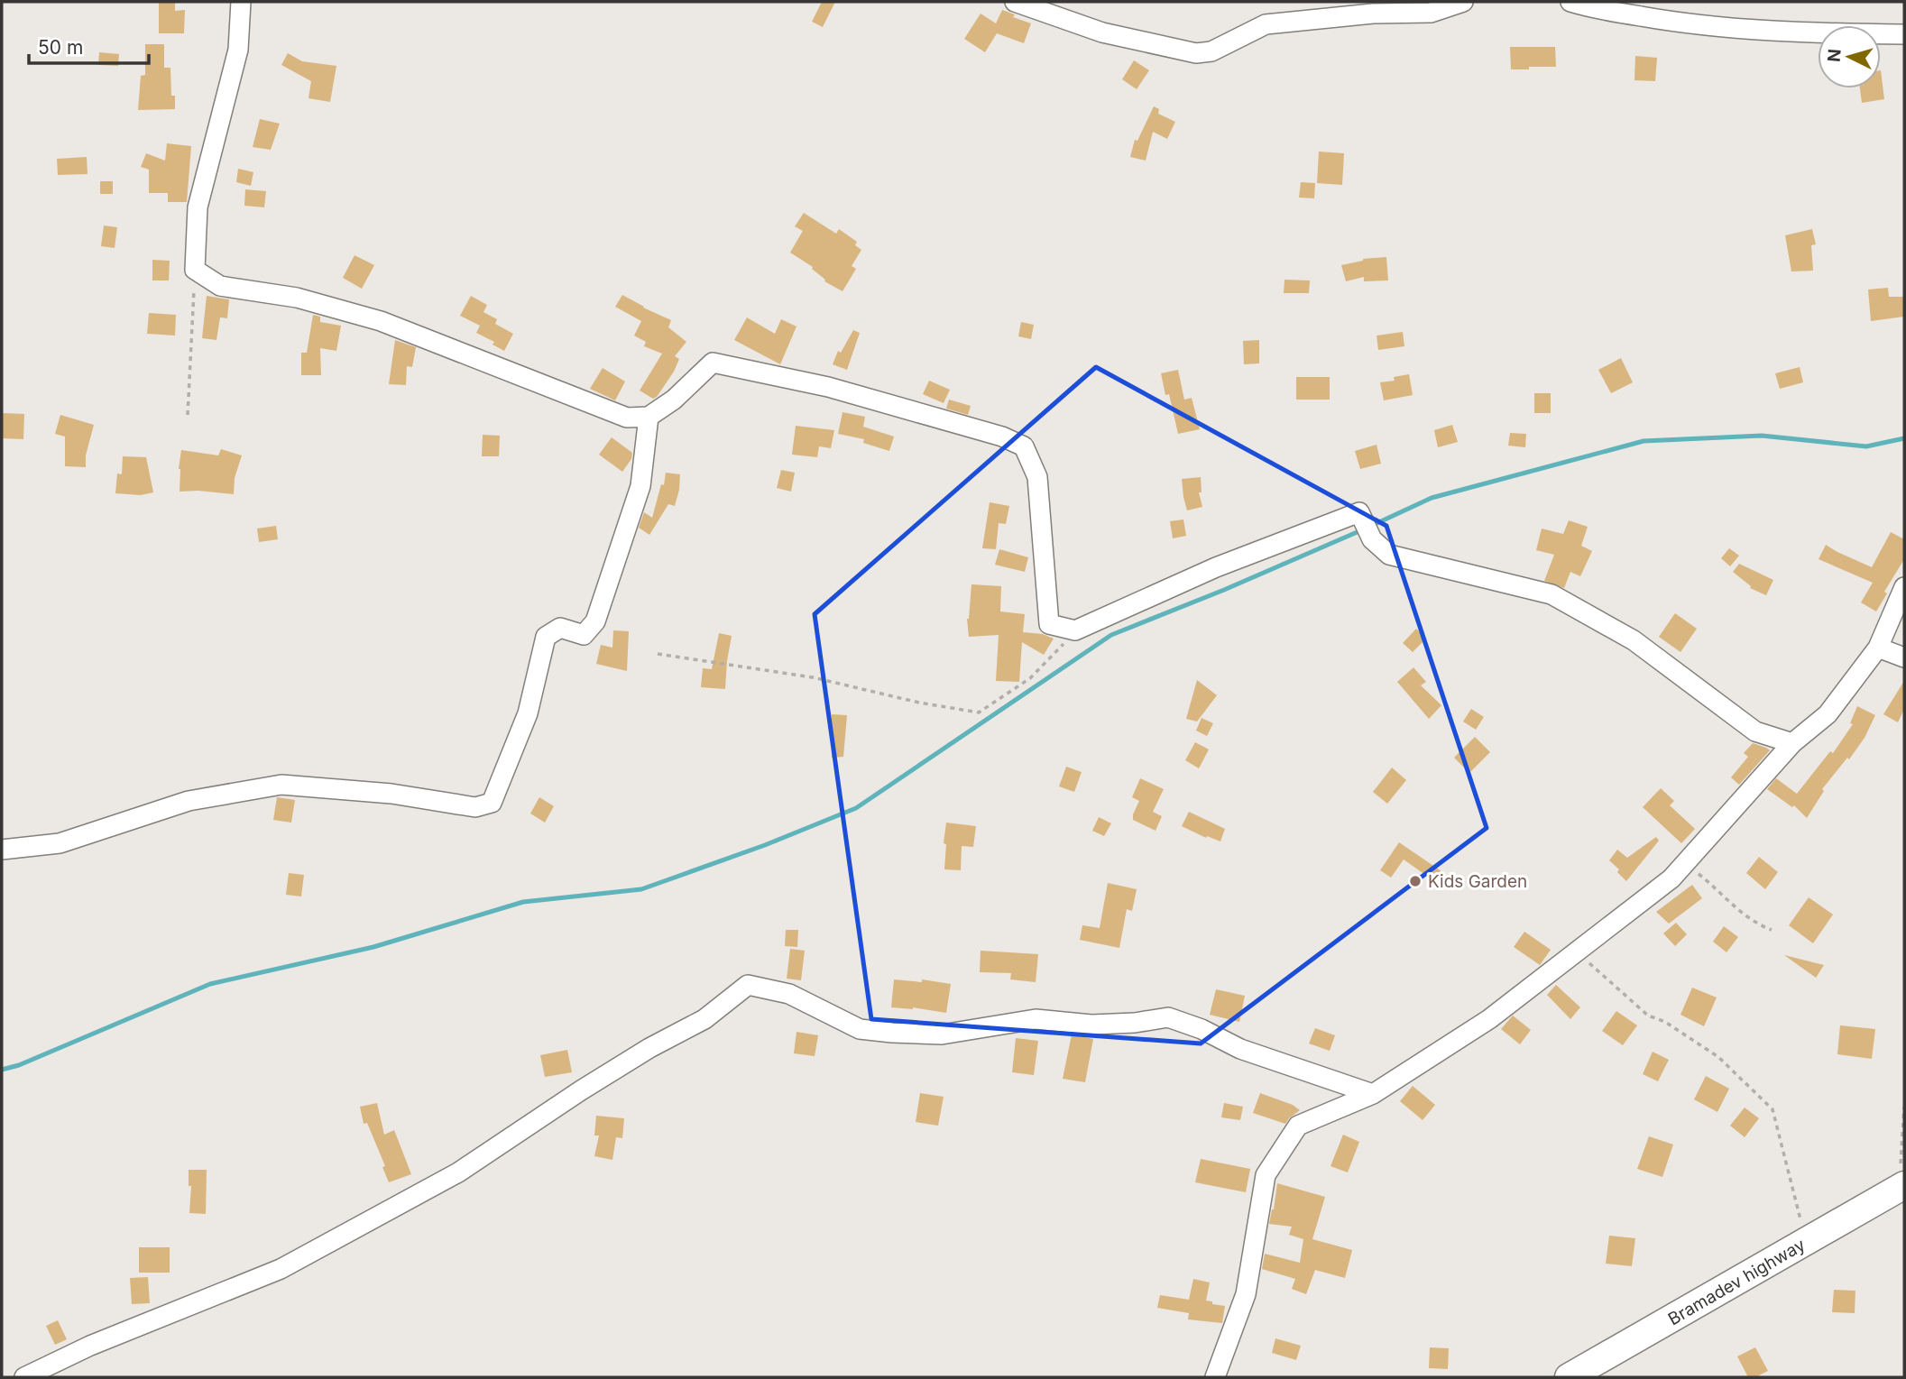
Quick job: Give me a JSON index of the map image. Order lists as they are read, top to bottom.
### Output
{
  "streets": {
    "street": ["Bramadev highway"]
  },
  "places": ["Kids Garden"],
  "scale_bar": "50 m",
  "north": "left"
}
